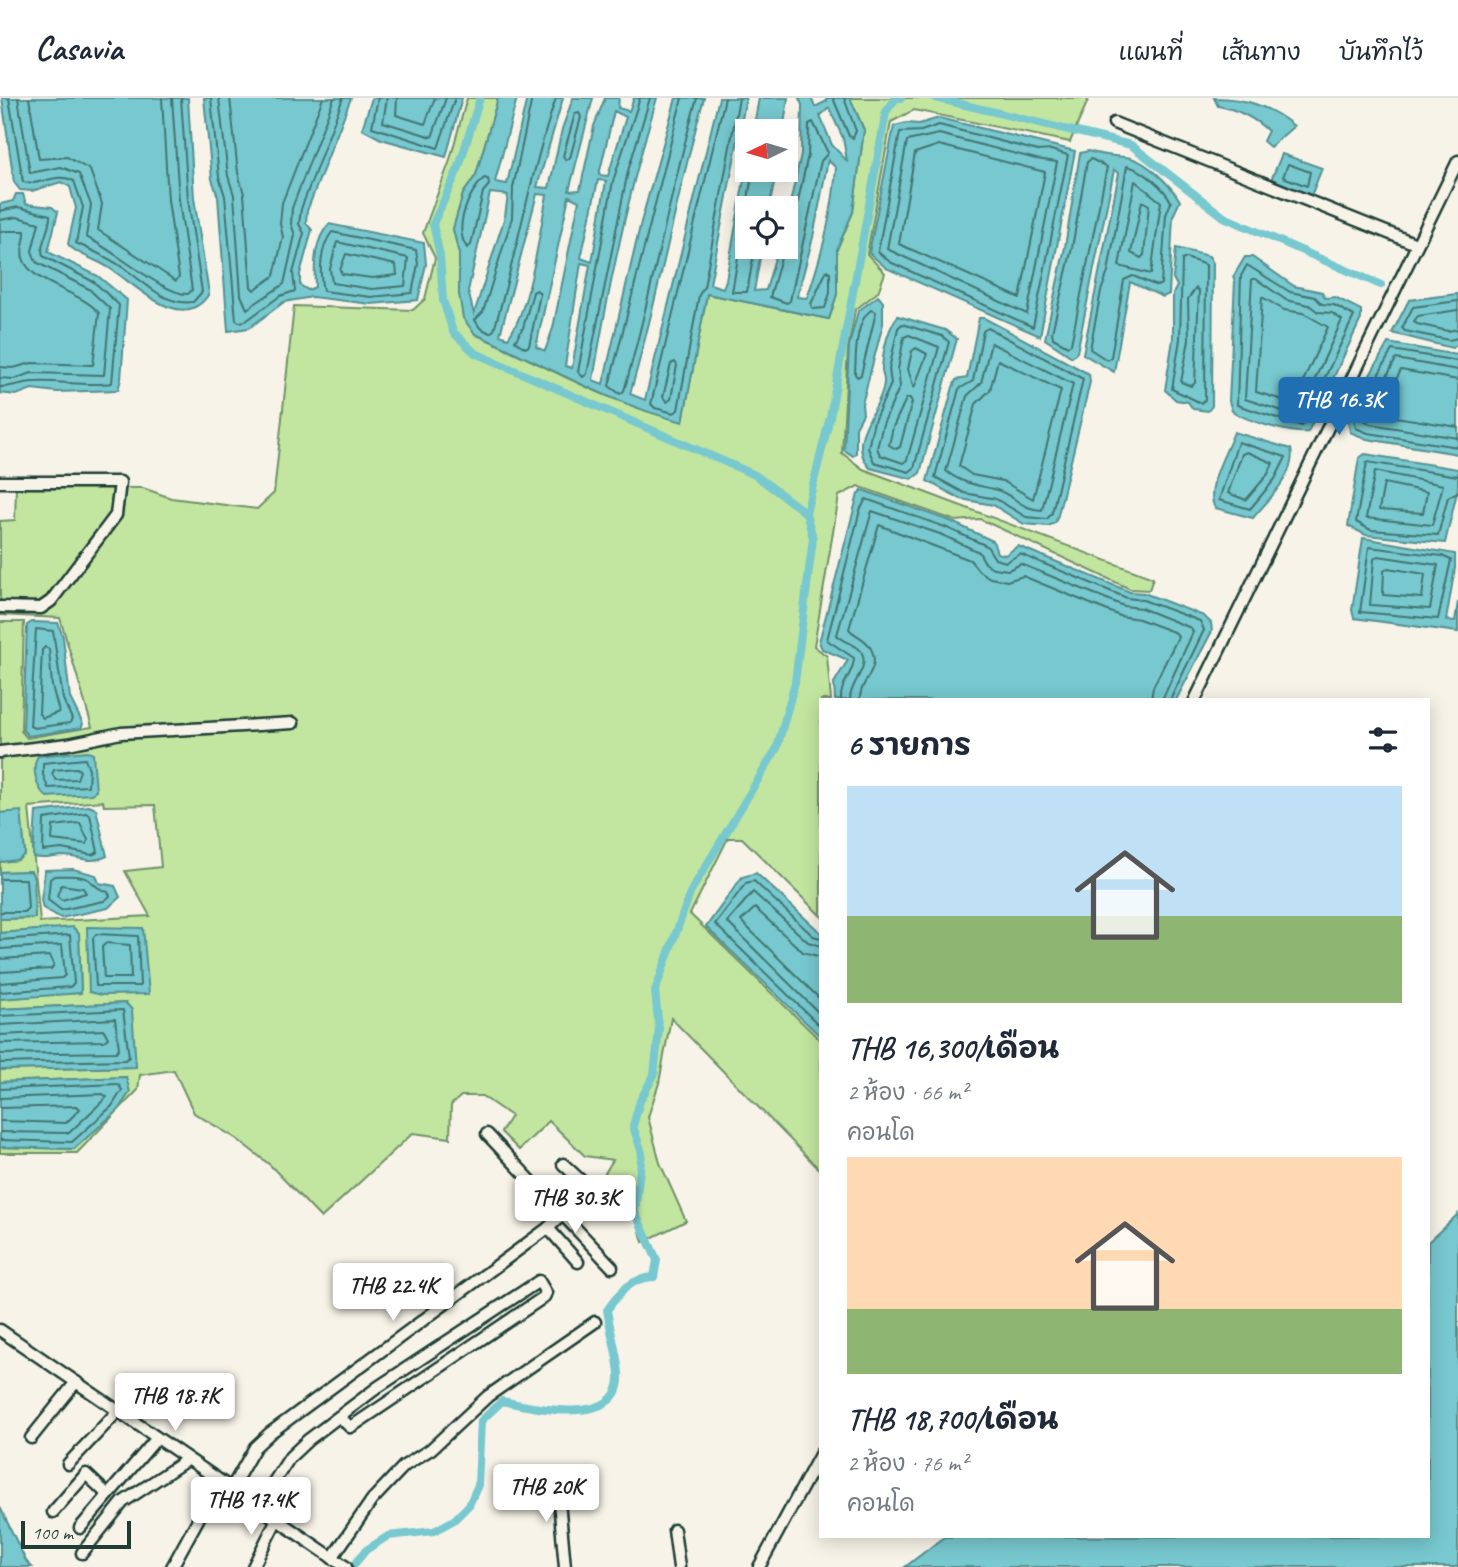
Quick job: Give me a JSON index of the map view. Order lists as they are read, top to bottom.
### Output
{
  "scale_bar": "100 m",
  "north": "left",
  "page": {
    "header": "Casavia",
    "nav": ["แผนที่", "เส้นทาง", "บันทึกไว้"],
    "price": [
      "THB 16.3K",
      "THB 30.3K",
      "THB 22.4K",
      "THB 18.7K",
      "THB 20K",
      "THB 17.4K"
    ],
    "heading": "6 รายการ",
    "list": [
      {
        "name": "THB 16,300/เดือน",
        "note": "2 ห้อง · 66 m² · คอนโด"
      },
      {
        "name": "THB 18,700/เดือน",
        "note": "2 ห้อง · 76 m² · คอนโด"
      }
    ],
    "scale": "100 m"
  }
}
